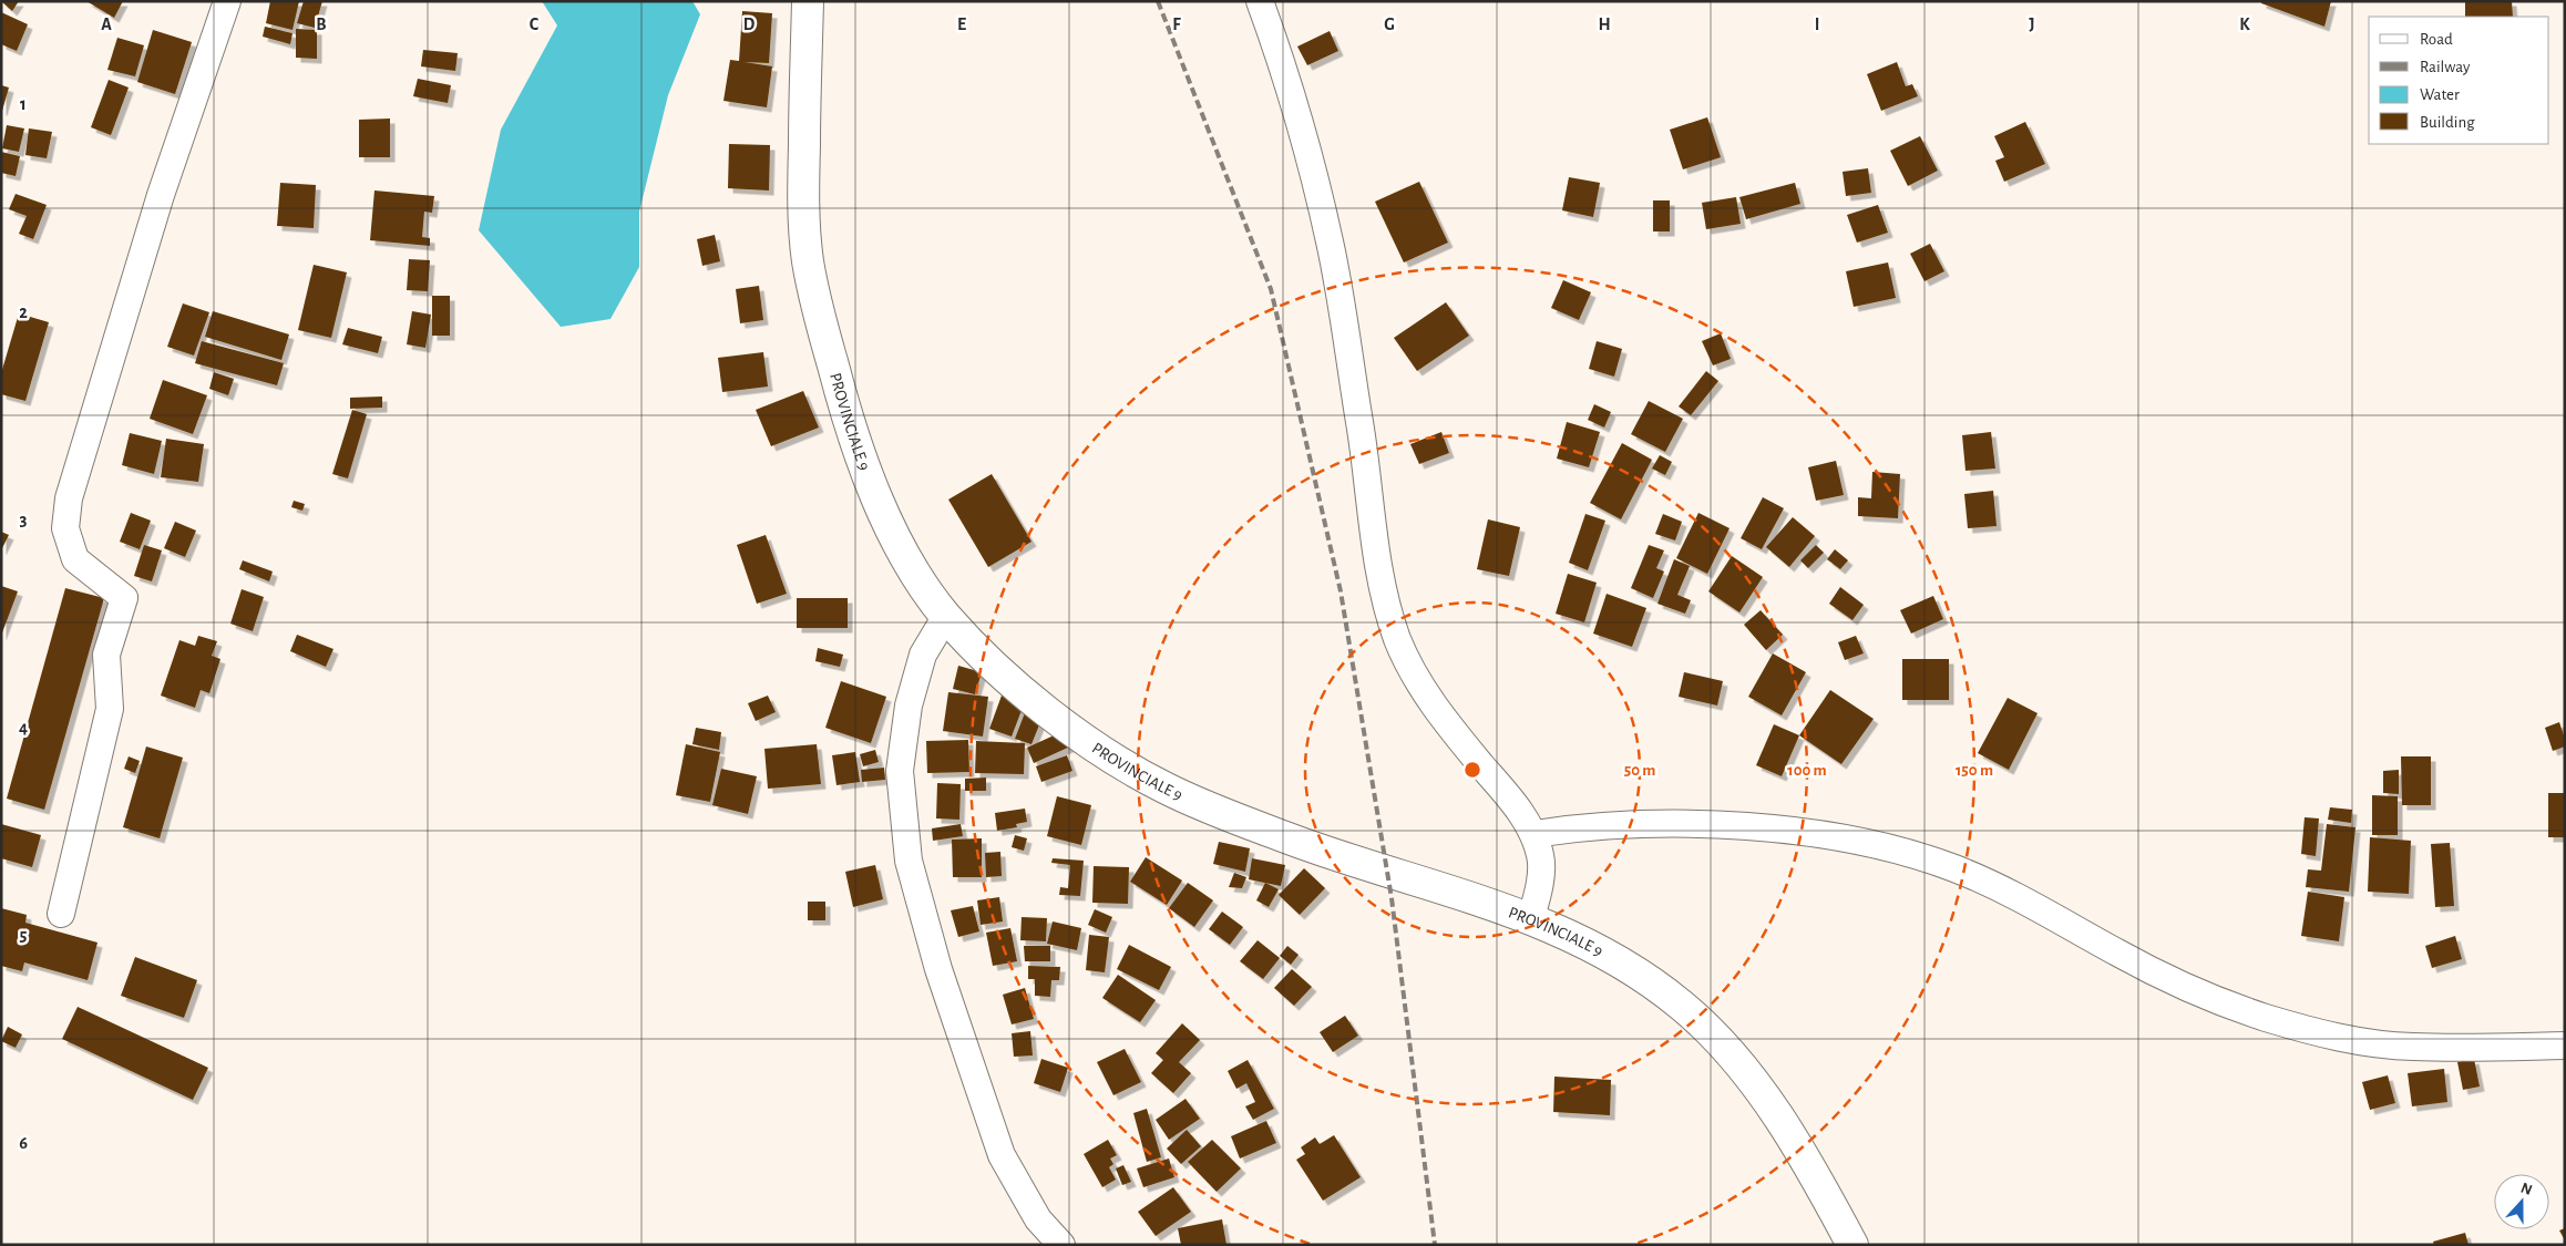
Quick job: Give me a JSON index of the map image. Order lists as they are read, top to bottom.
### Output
{
  "streets": {
    "main road": ["PROVINCIALE 9"]
  },
  "legend": [
    "Road",
    "Railway",
    "Water",
    "Building"
  ],
  "north": "top",
  "grid": {
    "columns": [
      "A",
      "B",
      "C",
      "D",
      "E",
      "F",
      "G",
      "H",
      "I",
      "J",
      "K"
    ],
    "rows": [
      "1",
      "2",
      "3",
      "4",
      "5",
      "6"
    ]
  },
  "rings": ["50 m", "100 m", "150 m"]
}
